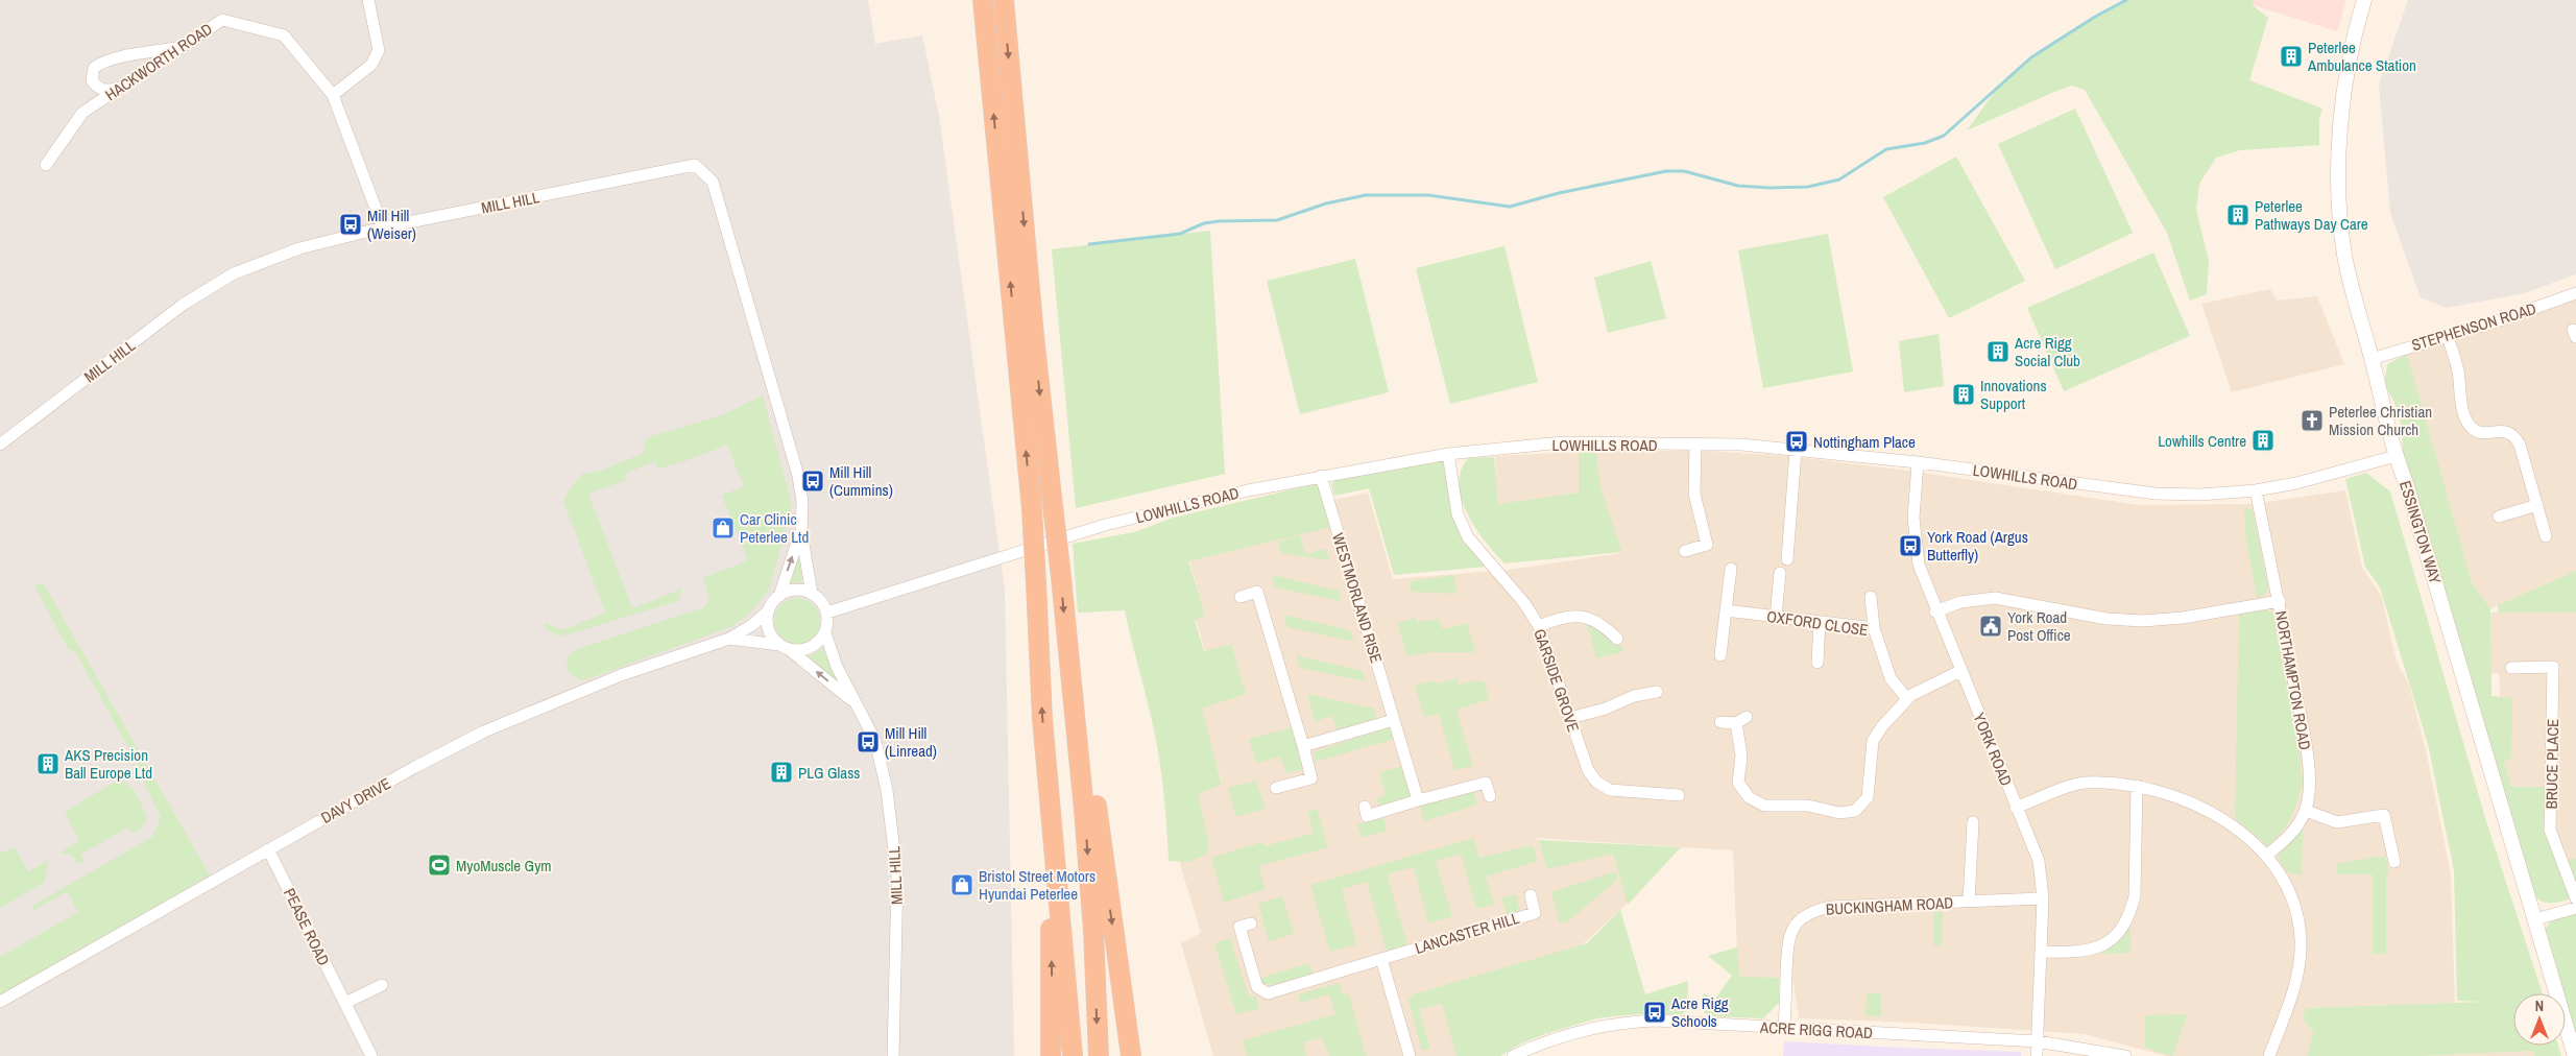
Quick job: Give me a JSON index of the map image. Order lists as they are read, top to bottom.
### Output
{
  "streets": {
    "street": [
      "HACKWORTH ROAD",
      "MILL HILL",
      "STEPHENSON ROAD",
      "LOWHILLS ROAD",
      "ESSINGTON WAY",
      "WESTMORLAND RISE",
      "OXFORD CLOSE",
      "GARSIDE GROVE",
      "NORTHAMPTON ROAD",
      "YORK ROAD",
      "BRUCE PLACE",
      "DAVY DRIVE",
      "BUCKINGHAM ROAD",
      "PEASE ROAD",
      "LANCASTER HILL",
      "ACRE RIGG ROAD"
    ]
  },
  "crossings": [
    ["HACKWORTH ROAD", "MILL HILL"],
    ["MILL HILL", "LOWHILLS ROAD"],
    ["MILL HILL", "DAVY DRIVE"],
    ["STEPHENSON ROAD", "ESSINGTON WAY"],
    ["LOWHILLS ROAD", "ESSINGTON WAY"],
    ["LOWHILLS ROAD", "WESTMORLAND RISE"],
    ["LOWHILLS ROAD", "GARSIDE GROVE"],
    ["LOWHILLS ROAD", "NORTHAMPTON ROAD"],
    ["LOWHILLS ROAD", "YORK ROAD"],
    ["LOWHILLS ROAD", "DAVY DRIVE"],
    ["YORK ROAD", "BUCKINGHAM ROAD"],
    ["YORK ROAD", "ACRE RIGG ROAD"],
    ["DAVY DRIVE", "PEASE ROAD"],
    ["BUCKINGHAM ROAD", "ACRE RIGG ROAD"]
  ],
  "places": {
    "building": [
      "Peterlee Ambulance Station",
      "Peterlee Pathways Day Care",
      "Acre Rigg Social Club",
      "Innovations Support",
      "Lowhills Centre",
      "AKS Precision Ball Europe Ltd",
      "PLG Glass"
    ],
    "bus stop": [
      "Mill Hill (Weiser)",
      "Nottingham Place",
      "Mill Hill (Cummins)",
      "York Road (Argus Butterfly)",
      "Mill Hill (Linread)",
      "Acre Rigg Schools"
    ],
    "church": ["Peterlee Christian Mission Church"],
    "shop": ["Car Clinic Peterlee Ltd", "Bristol Street Motors Hyundai Peterlee"],
    "public building": ["York Road Post Office"],
    "sports": ["MyoMuscle Gym"]
  },
  "north": "top"
}
